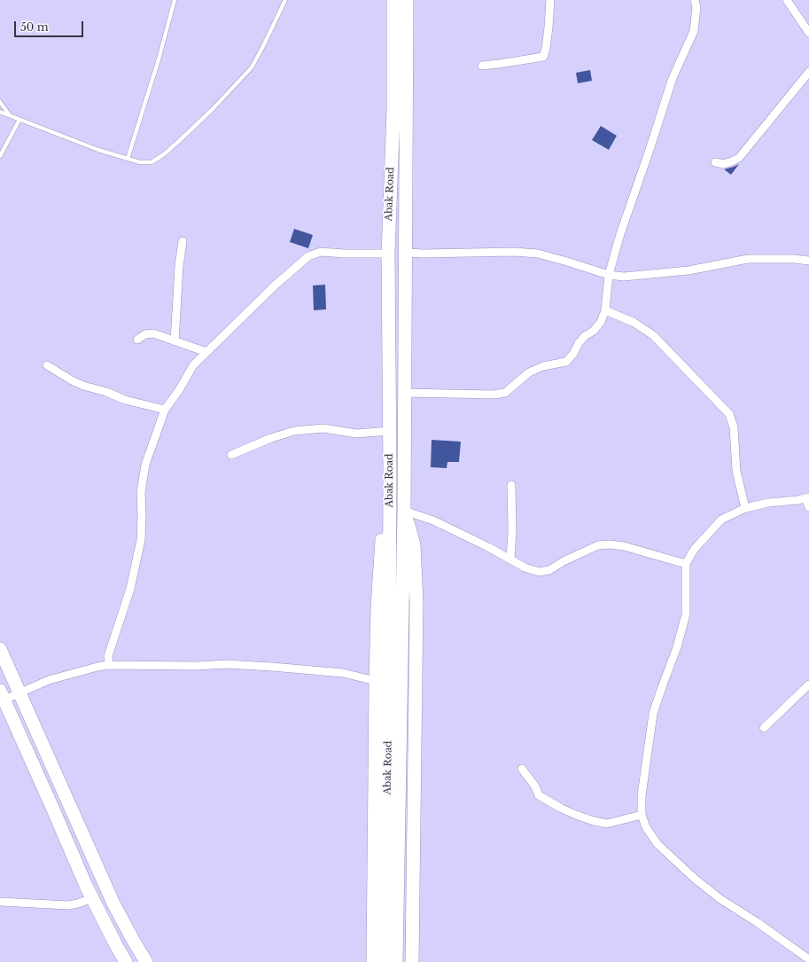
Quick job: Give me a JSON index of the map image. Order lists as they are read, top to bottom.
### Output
{
  "streets": {
    "highway": ["Abak Road"]
  },
  "scale_bar": "50 m"
}
